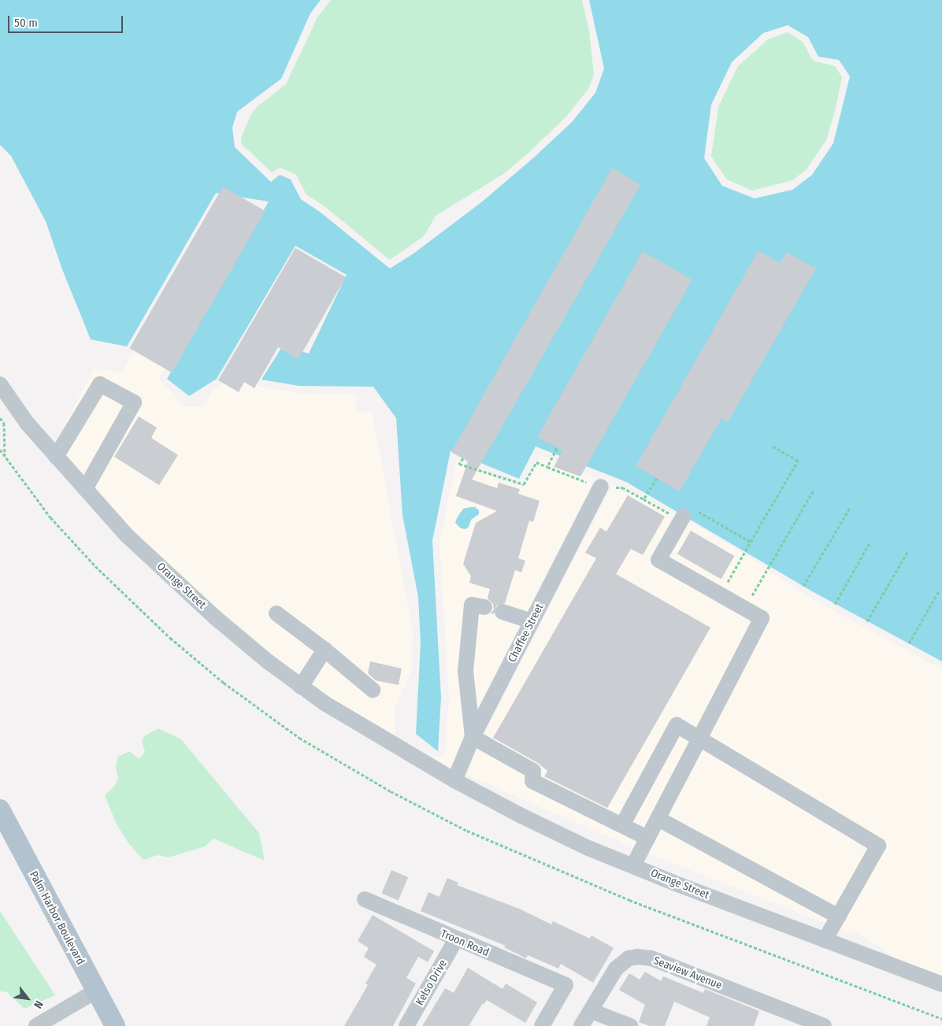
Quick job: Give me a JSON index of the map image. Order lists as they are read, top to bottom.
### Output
{
  "streets": {
    "main road": ["Palm Harbor Boulevard"],
    "street": [
      "Orange Street",
      "Chaffee Street",
      "Troon Road",
      "Seaview Avenue",
      "Kelso Drive"
    ]
  },
  "crossings": [
    ["Orange Street", "Chaffee Street"],
    ["Troon Road", "Kelso Drive"]
  ],
  "scale_bar": "50 m",
  "north": "bottom right"
}
